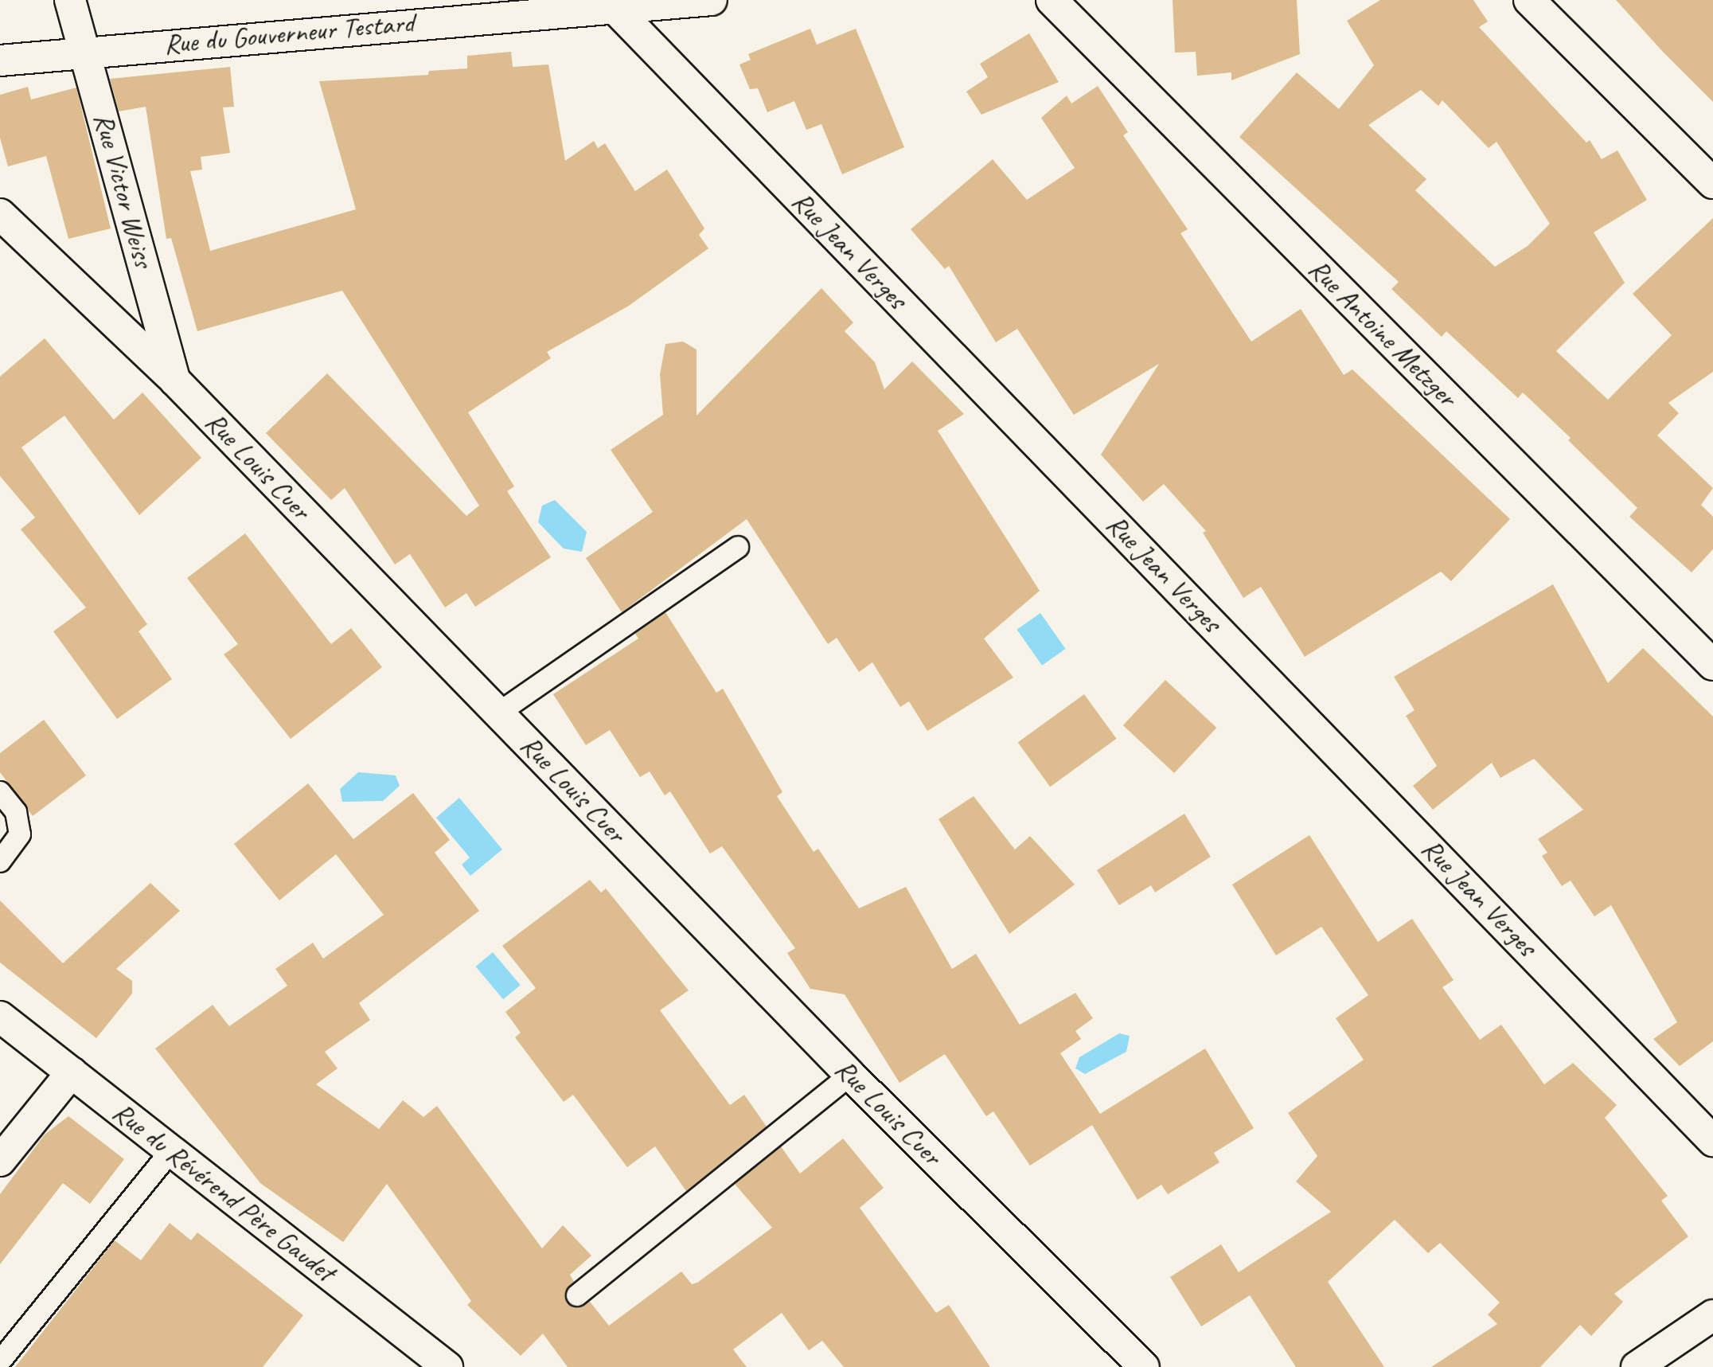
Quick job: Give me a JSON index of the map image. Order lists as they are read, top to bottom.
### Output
{
  "streets": {
    "street": [
      "Rue du Gouverneur Testard",
      "Rue Victor Weiss",
      "Rue Jean Verges",
      "Rue Antoine Metzger",
      "Rue Louis Cuer",
      "Rue du Révérend Père Gaudet"
    ]
  },
  "crossings": [
    ["Rue du Gouverneur Testard", "Rue Victor Weiss"],
    ["Rue du Gouverneur Testard", "Rue Jean Verges"],
    ["Rue Victor Weiss", "Rue Louis Cuer"]
  ]
}
